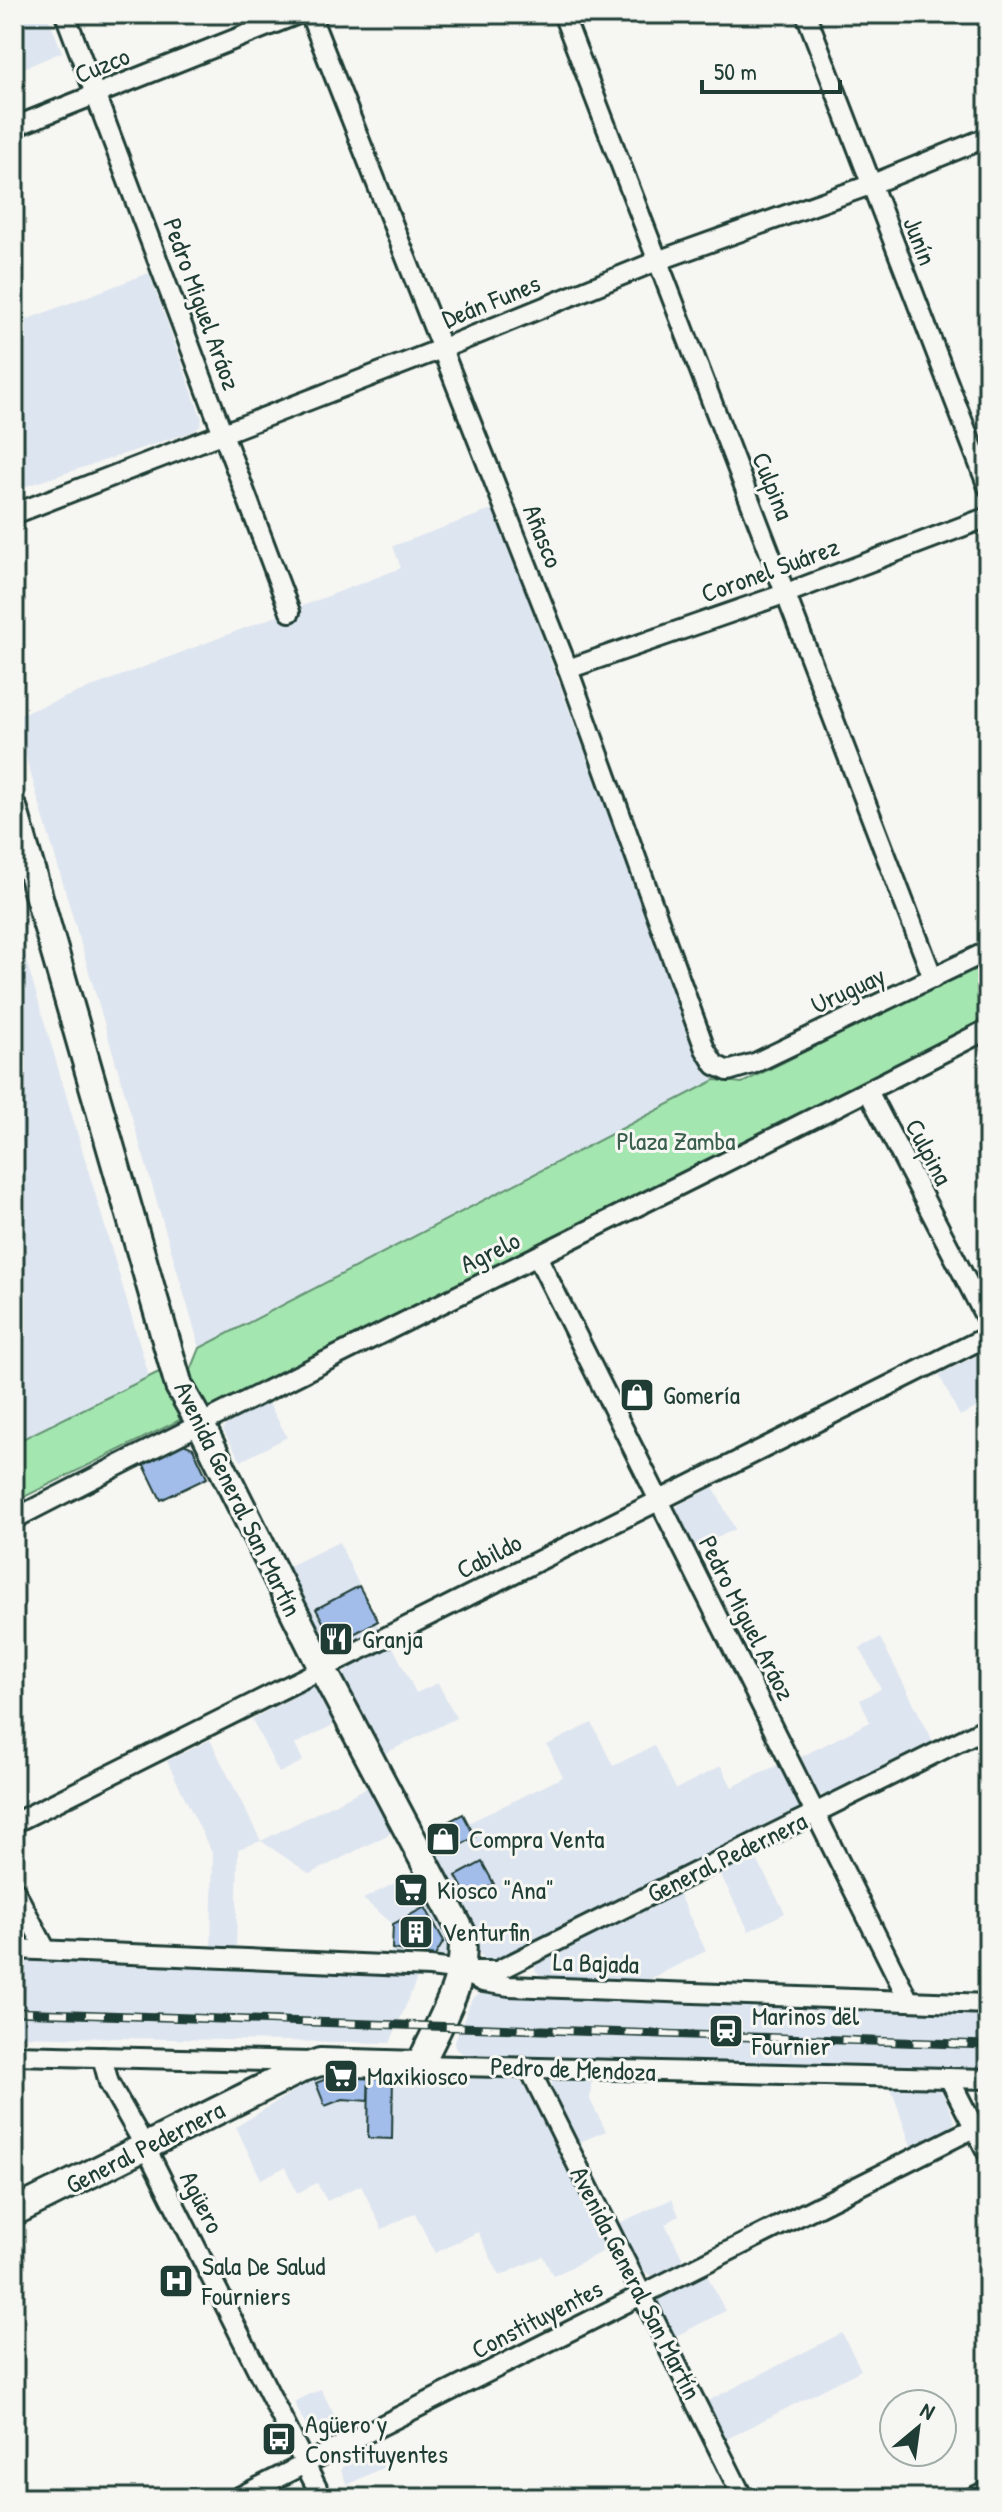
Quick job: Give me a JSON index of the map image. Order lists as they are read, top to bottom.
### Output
{
  "streets": {
    "street": [
      "Cuzco",
      "Junín",
      "Deán Funes",
      "Pedro Miguel Aráoz",
      "Culpina",
      "Añasco",
      "Coronel Suárez",
      "Uruguay",
      "Agrelo",
      "Avenida General San Martín",
      "Cabildo",
      "General Pedernera",
      "La Bajada",
      "Pedro de Mendoza",
      "Agüero",
      "Constituyentes"
    ]
  },
  "crossings": [
    ["Cuzco", "Pedro Miguel Aráoz"],
    ["Junín", "Deán Funes"],
    ["Deán Funes", "Pedro Miguel Aráoz"],
    ["Deán Funes", "Culpina"],
    ["Deán Funes", "Añasco"],
    ["Pedro Miguel Aráoz", "Agrelo"],
    ["Pedro Miguel Aráoz", "Cabildo"],
    ["Pedro Miguel Aráoz", "General Pedernera"],
    ["Pedro Miguel Aráoz", "La Bajada"],
    ["Culpina", "Coronel Suárez"],
    ["Culpina", "Uruguay"],
    ["Culpina", "Agrelo"],
    ["Añasco", "Coronel Suárez"],
    ["Añasco", "Uruguay"],
    ["Agrelo", "Avenida General San Martín"],
    ["Avenida General San Martín", "Cabildo"],
    ["Avenida General San Martín", "General Pedernera"],
    ["Avenida General San Martín", "La Bajada"],
    ["Avenida General San Martín", "Pedro de Mendoza"],
    ["Avenida General San Martín", "Constituyentes"],
    ["General Pedernera", "La Bajada"],
    ["General Pedernera", "Pedro de Mendoza"],
    ["General Pedernera", "Agüero"],
    ["Pedro de Mendoza", "Agüero"],
    ["Agüero", "Constituyentes"]
  ],
  "parks": ["Plaza Zamba"],
  "places": {
    "shop": ["Gomería", "Compra Venta"],
    "restaurant": ["Granja"],
    "supermarket": ["Kiosco \"Ana\"", "Maxikiosco"],
    "building": ["Venturfin"],
    "station": ["Marinos del Fournier"],
    "hospital": ["Sala De Salud Fourniers"],
    "bus stop": ["Agüero y Constituyentes"]
  },
  "scale_bar": "50 m",
  "north": "top right"
}
